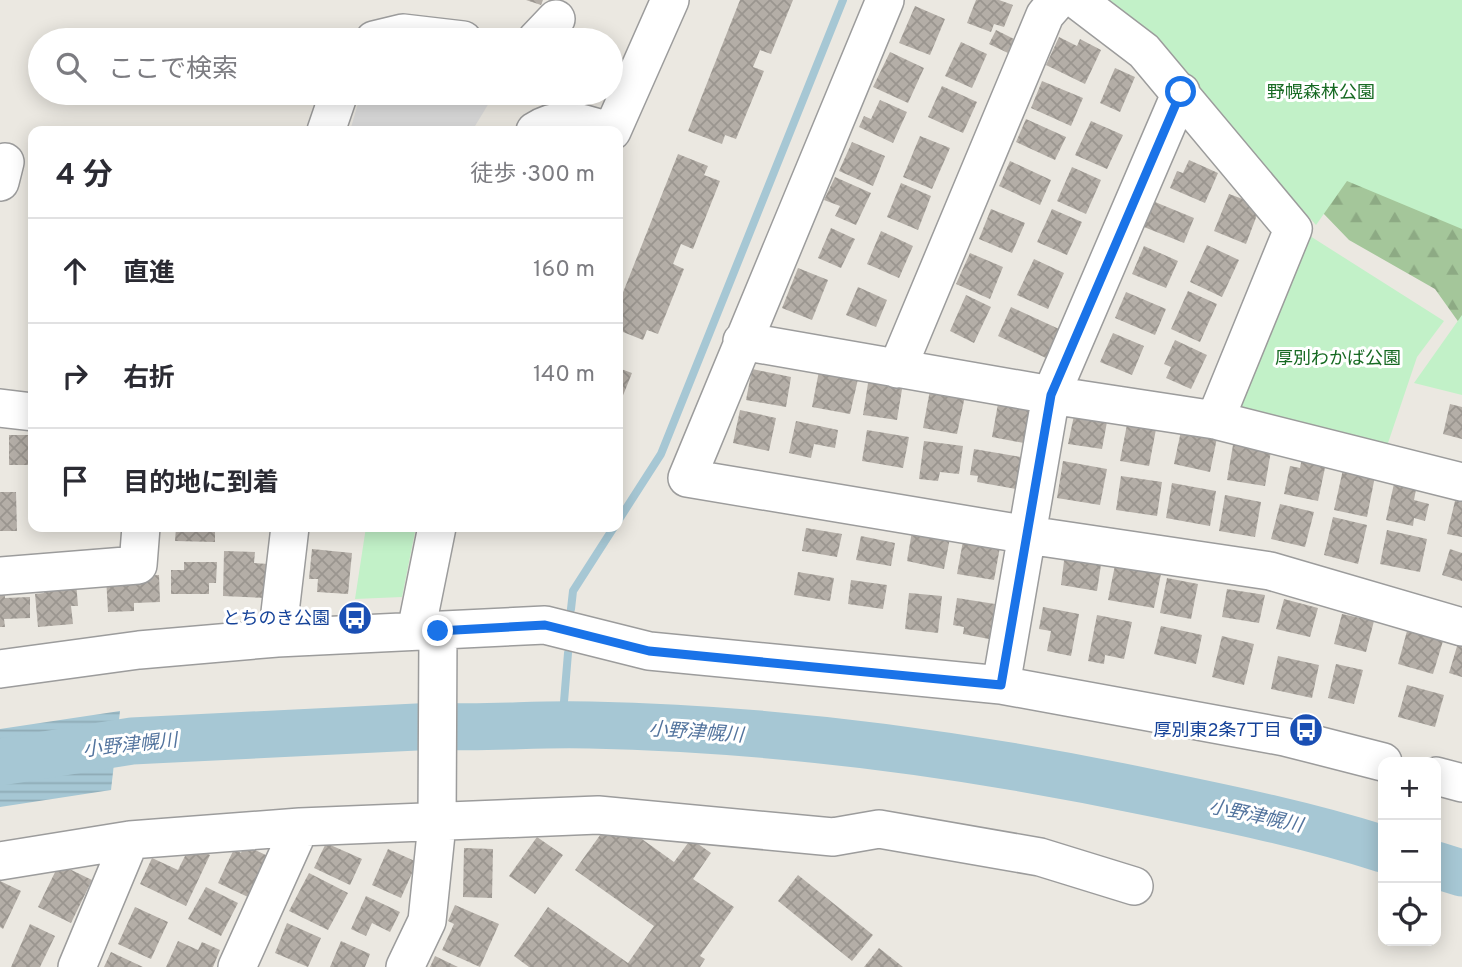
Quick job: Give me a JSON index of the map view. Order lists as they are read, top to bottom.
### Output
{
  "water": ["小野津幌川"],
  "parks": ["野幌森林公園", "厚別わかば公園"],
  "places": {
    "bus stop": ["とちのき公園", "厚別東2条7丁目"]
  },
  "page": {
    "search": "ここで検索",
    "heading": ["4 分", "徒歩 · 300 m"],
    "list": [
      ["直進", "160 m"],
      ["右折", "140 m"],
      "目的地に到着"
    ],
    "map_buttons": ["+", "−"]
  }
}
